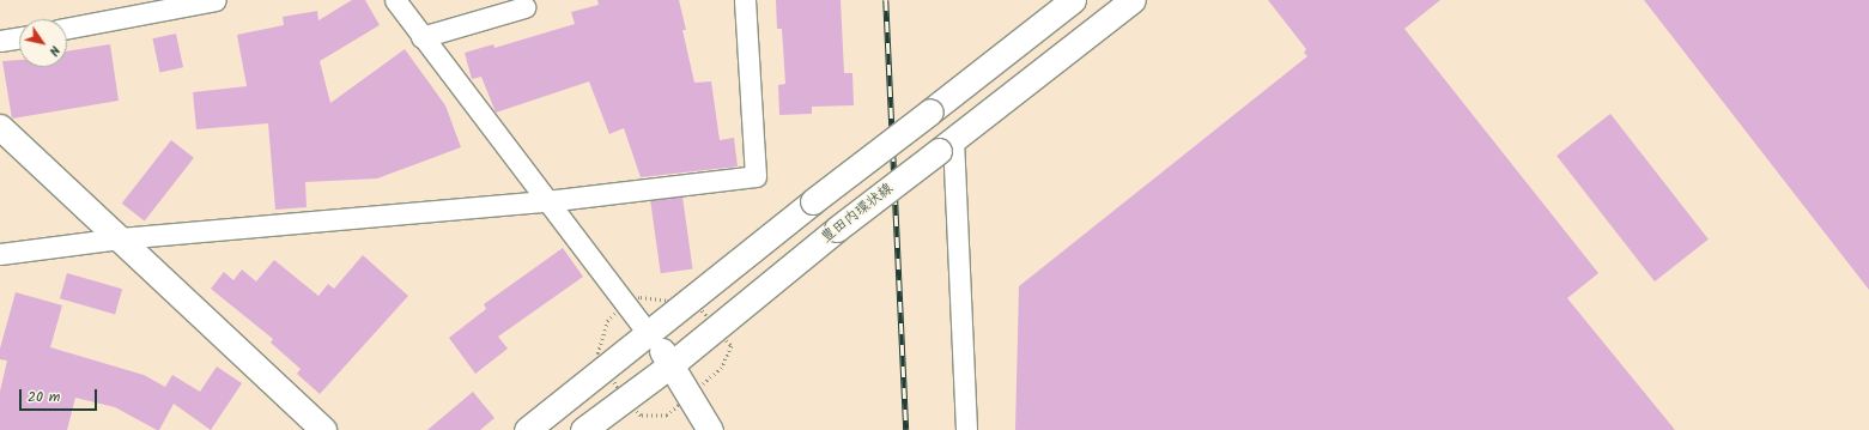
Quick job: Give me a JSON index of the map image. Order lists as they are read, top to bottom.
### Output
{
  "streets": {
    "street": ["豊田内環状線"]
  },
  "scale_bar": "20 m",
  "north": "bottom right"
}
